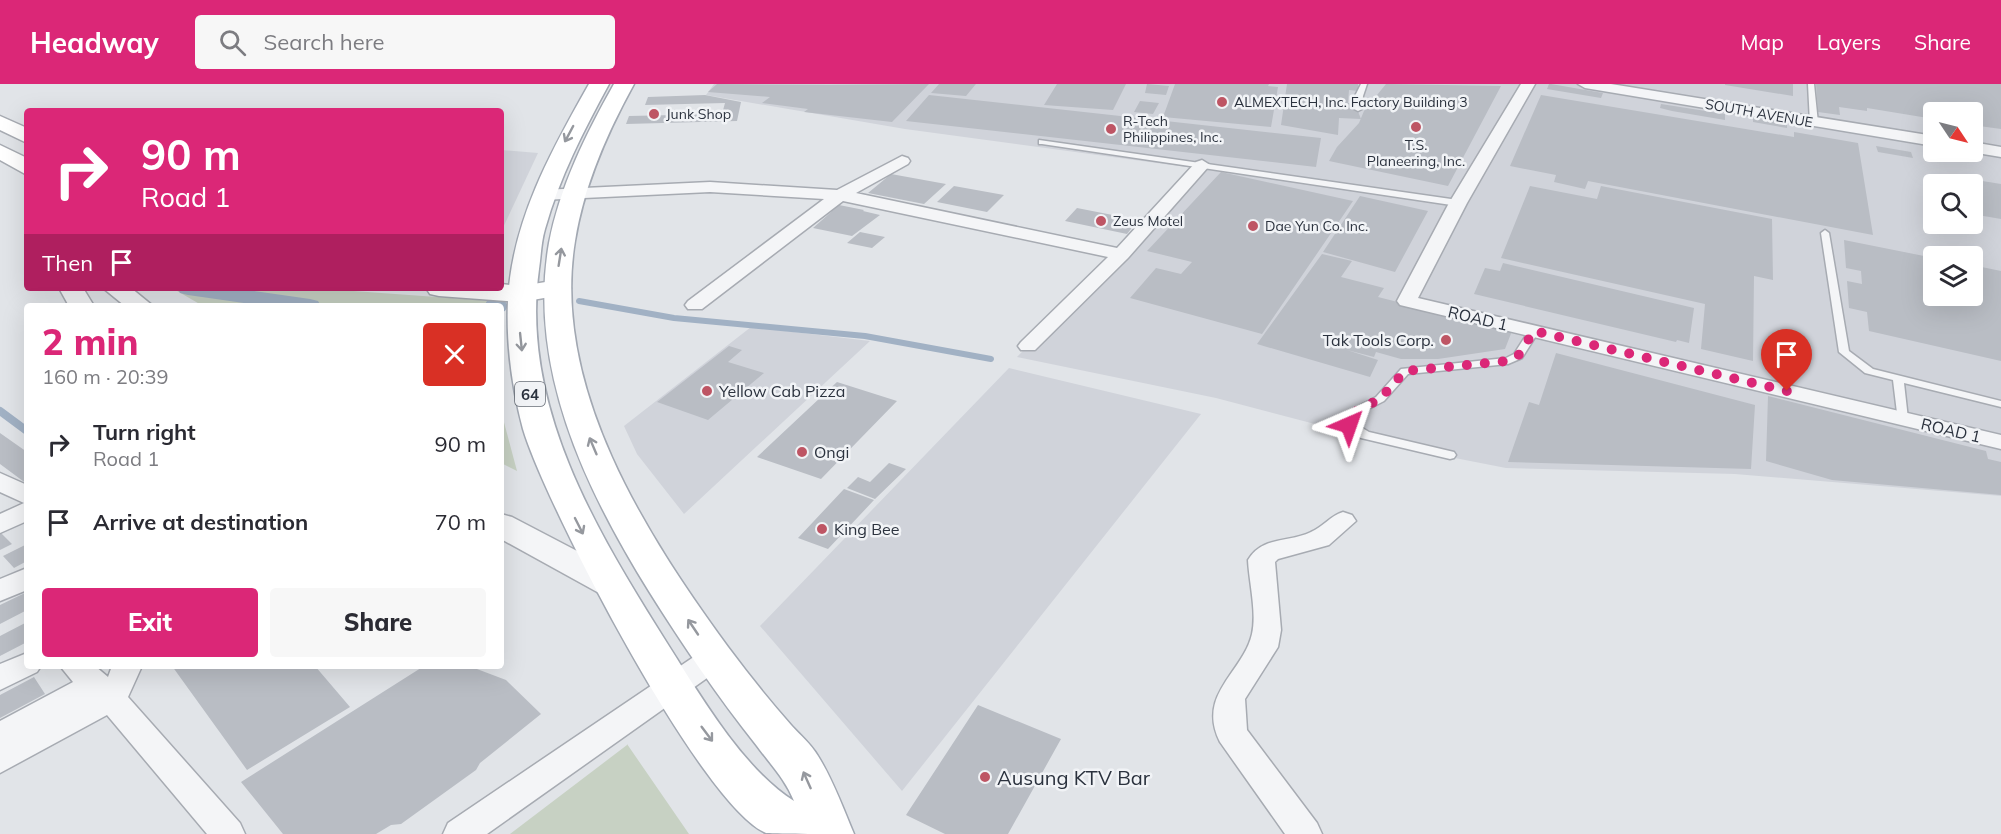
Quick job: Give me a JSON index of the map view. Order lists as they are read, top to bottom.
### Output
{
  "streets": {
    "main road": ["64"],
    "street": ["SOUTH AVENUE", "ROAD 1"]
  },
  "places": [
    "ALMEXTECH, Inc. Factory Building 3",
    "Junk Shop",
    "T.S. Planeering, Inc.",
    "R-Tech Philippines, Inc.",
    "Zeus Motel",
    "Dae Yun Co. Inc.",
    "Tak Tools Corp.",
    "Yellow Cab Pizza",
    "Ongi",
    "King Bee",
    "Ausung KTV Bar"
  ],
  "north": "bottom right",
  "page": {
    "header": "Headway",
    "search": "Search here",
    "nav": ["Map", "Layers", "Share"],
    "turn": ["90 m", "Road 1"],
    "then": "Then",
    "heading": ["2 min", "160 m · 20:39"],
    "list": [
      {
        "name": "Turn right",
        "note": "Road 1",
        "value": "90 m"
      },
      {
        "name": "Arrive at destination",
        "value": "70 m"
      }
    ],
    "buttons": ["Exit", "Share"]
  }
}
